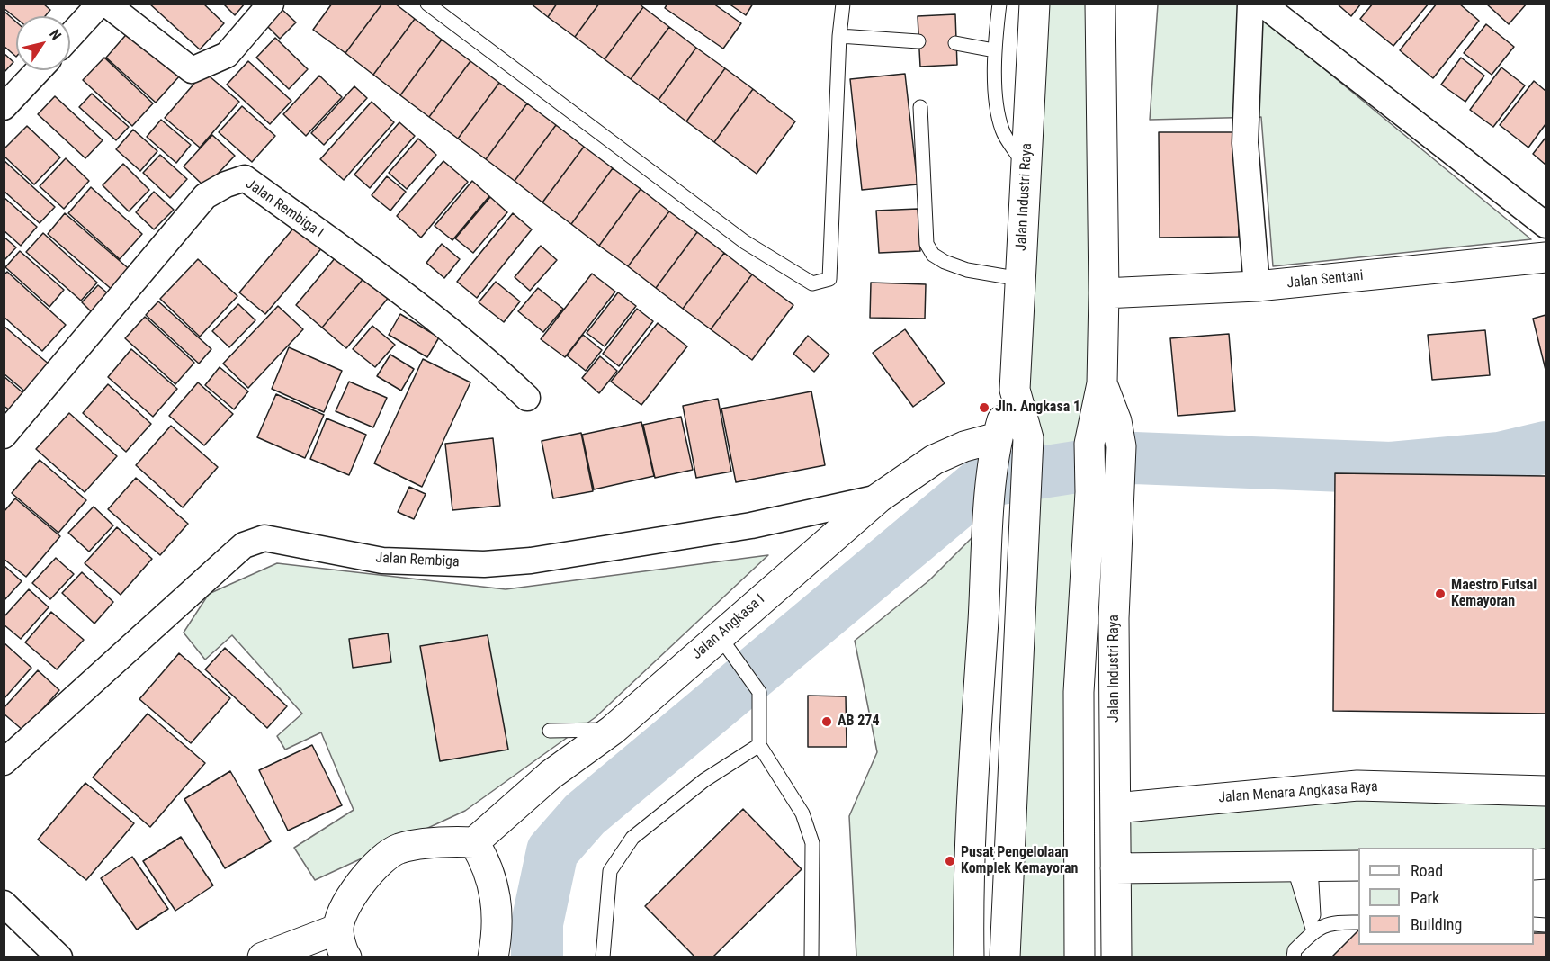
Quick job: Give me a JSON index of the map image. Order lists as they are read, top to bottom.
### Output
{
  "streets": {
    "main road": [
      "Jalan Industri Raya",
      "Jalan Sentani",
      "Jalan Angkasa I",
      "Jalan Menara Angkasa Raya"
    ],
    "street": ["Jalan Rembiga I", "Jalan Rembiga"]
  },
  "crossings": [
    ["Jalan Industri Raya", "Jalan Sentani"],
    ["Jalan Industri Raya", "Jalan Angkasa I"],
    ["Jalan Industri Raya", "Jalan Menara Angkasa Raya"],
    ["Jalan Rembiga", "Jalan Angkasa I"]
  ],
  "places": [
    "Jln. Angkasa 1",
    "Maestro Futsal Kemayoran",
    "AB 274",
    "Pusat Pengelolaan Komplek Kemayoran"
  ],
  "legend": ["Road", "Park", "Building"],
  "north": "top right"
}
